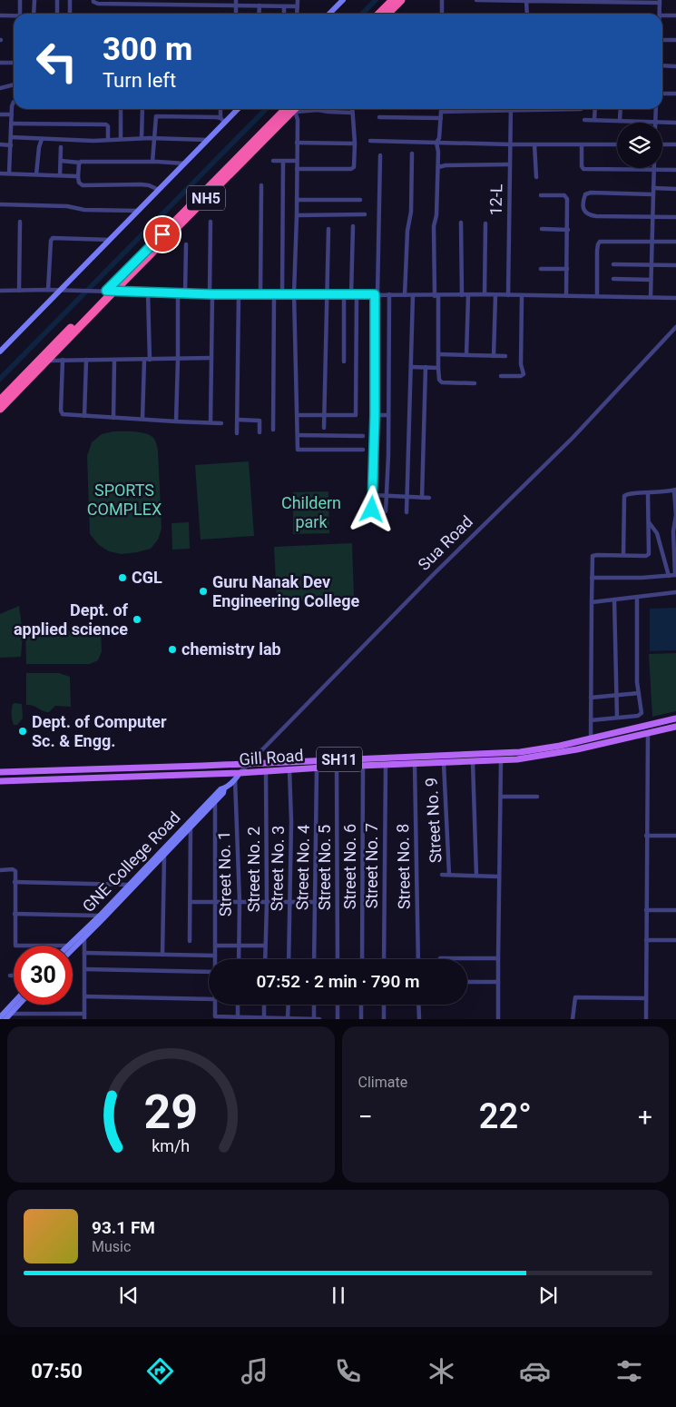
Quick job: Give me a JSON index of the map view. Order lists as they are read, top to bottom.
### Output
{
  "streets": {
    "highway": ["NH5"],
    "main road": ["Gill Road", "SH11"],
    "street": [
      "12-L",
      "Sua Road",
      "Street No. 9",
      "GNE College Road",
      "Street No. 7",
      "Street No. 6",
      "Street No. 8",
      "Street No. 4",
      "Street No. 5",
      "Street No. 3",
      "Street No. 2",
      "Street No. 1"
    ]
  },
  "crossings": [
    ["Sua Road", "Gill Road"],
    ["Sua Road", "GNE College Road"],
    ["Sua Road", "Street No. 1"],
    ["Gill Road", "Street No. 9"],
    ["Gill Road", "Street No. 7"],
    ["Gill Road", "Street No. 6"],
    ["Gill Road", "Street No. 8"],
    ["Gill Road", "Street No. 4"],
    ["Gill Road", "Street No. 5"],
    ["Gill Road", "Street No. 3"],
    ["Gill Road", "Street No. 2"],
    ["GNE College Road", "Street No. 1"]
  ],
  "parks": ["SPORTS COMPLEX", "Childern park"],
  "places": [
    "CGL",
    "Guru Nanak Dev Engineering College",
    "Dept. of applied science",
    "chemistry lab",
    "Dept. of Computer Sc. & Engg."
  ],
  "page": {
    "turn": ["300 m", "Turn left"],
    "limit": "30",
    "trip": "07:52 · 2 min · 790 m",
    "tile": "Climate",
    "heat": ["−", "22°", "+"],
    "song": ["93.1 FM", "Music"],
    "tabs": "07:50",
    "gauge": ["29", "km/h"]
  }
}
